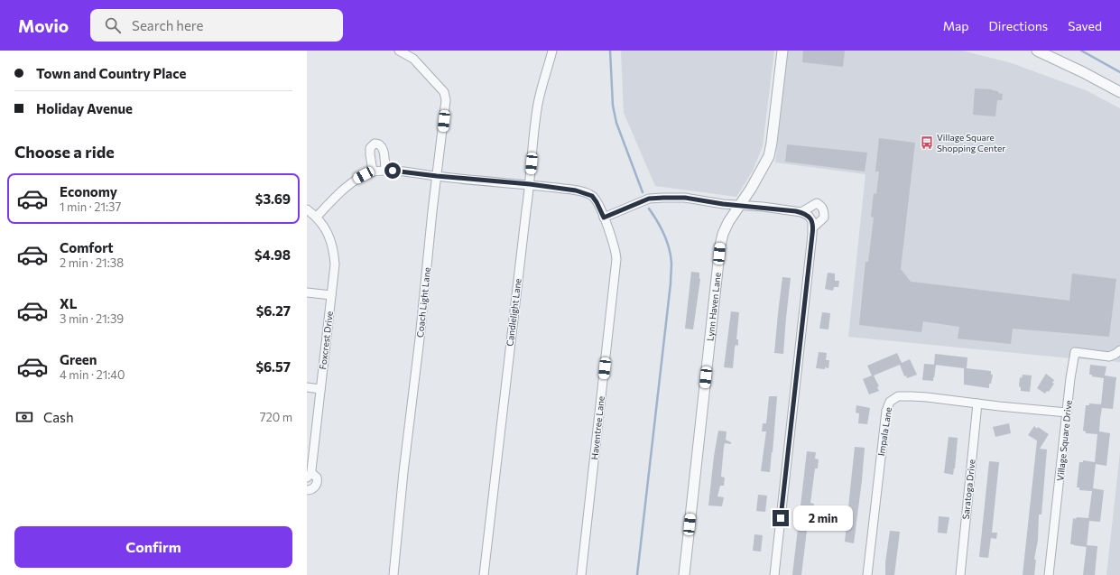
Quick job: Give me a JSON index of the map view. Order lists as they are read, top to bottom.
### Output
{
  "streets": {
    "street": [
      "Coach Light Lane",
      "Lynn Haven Lane",
      "Candlelight Lane",
      "Foxcrest Drive",
      "Haventree Lane",
      "Impala Lane",
      "Village Square Drive",
      "Saratoga Drive"
    ]
  },
  "crossings": [
    ["Coach Light Lane", "Haventree Lane"],
    ["Candlelight Lane", "Haventree Lane"],
    ["Impala Lane", "Village Square Drive"],
    ["Impala Lane", "Saratoga Drive"]
  ],
  "places": {
    "bus stop": ["Village Square Shopping Center"]
  },
  "page": {
    "header": "Movio",
    "search": "Search here",
    "nav": ["Map", "Directions", "Saved"],
    "banner": ["Town and Country Place", "Holiday Avenue"],
    "heading": "Choose a ride",
    "list": [
      {
        "name": "Economy",
        "note": "1 min · 21:37",
        "value": "$3.69"
      },
      {
        "name": "Comfort",
        "note": "2 min · 21:38",
        "value": "$4.98"
      },
      {
        "name": "XL",
        "note": "3 min · 21:39",
        "value": "$6.27"
      },
      {
        "name": "Green",
        "note": "4 min · 21:40",
        "value": "$6.57"
      }
    ],
    "pay": ["Cash", "720 m"],
    "bubble": "2 min",
    "buttons": "Confirm"
  }
}
